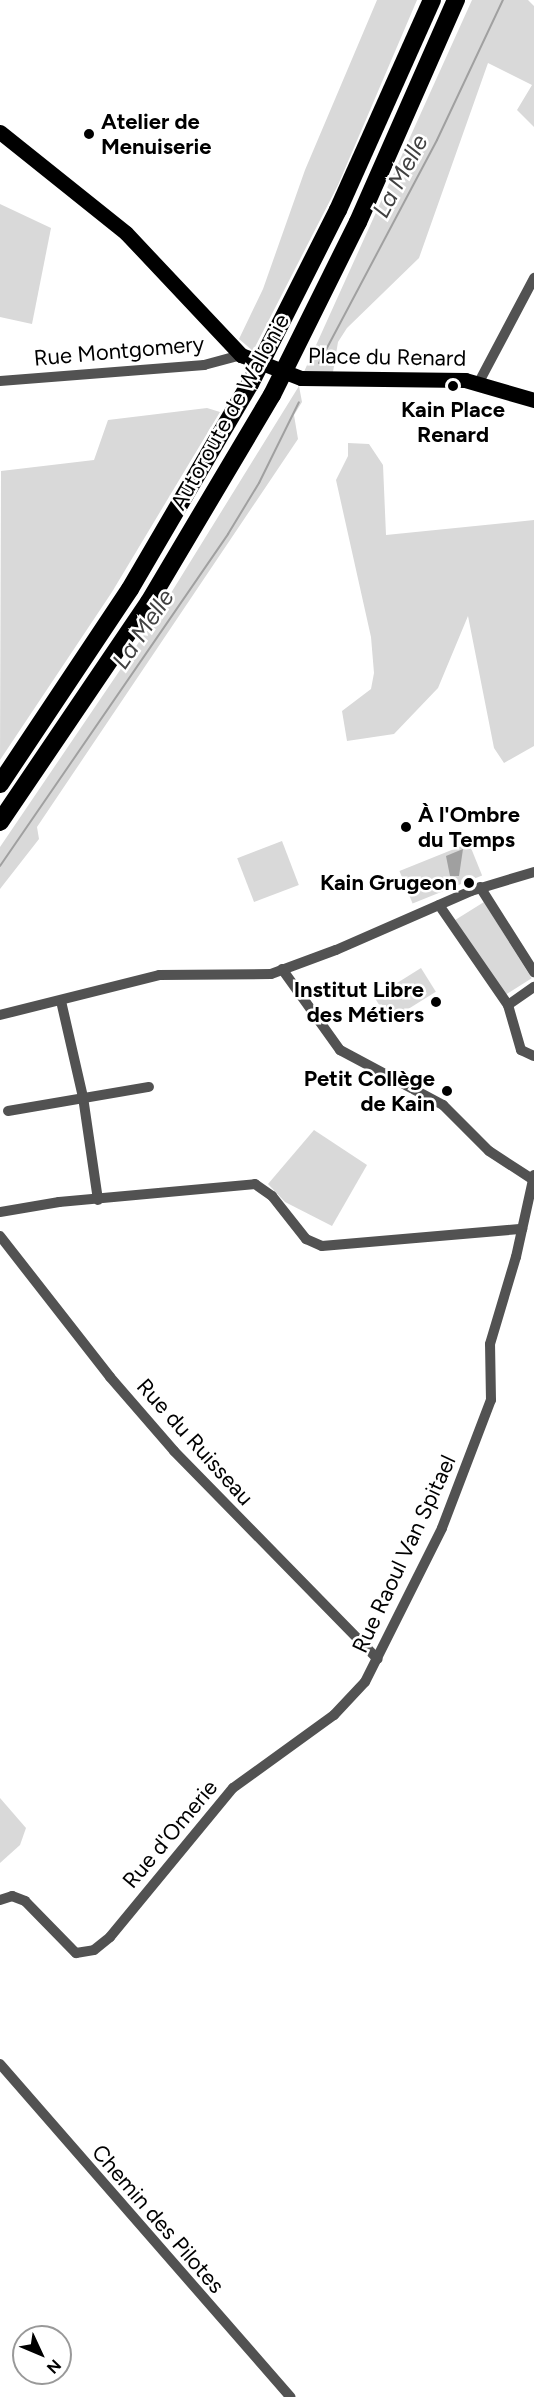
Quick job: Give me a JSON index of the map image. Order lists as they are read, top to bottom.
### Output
{
  "streets": {
    "highway": ["Autoroute de Wallonie"],
    "main road": ["Place du Renard"],
    "street": [
      "Rue Montgomery",
      "Rue du Ruisseau",
      "Rue Raoul Van Spitael",
      "Rue d'Omerie",
      "Chemin des Pilotes"
    ]
  },
  "crossings": [
    ["Rue Montgomery", "Place du Renard"],
    ["Rue du Ruisseau", "Rue Raoul Van Spitael"],
    ["Rue Raoul Van Spitael", "Rue d'Omerie"]
  ],
  "water": ["La Melle"],
  "places": [
    "Atelier de Menuiserie",
    "Kain Place Renard",
    "À l'Ombre du Temps",
    "Kain Grugeon",
    "Institut Libre des Métiers",
    "Petit Collège de Kain"
  ],
  "north": "bottom right"
}
